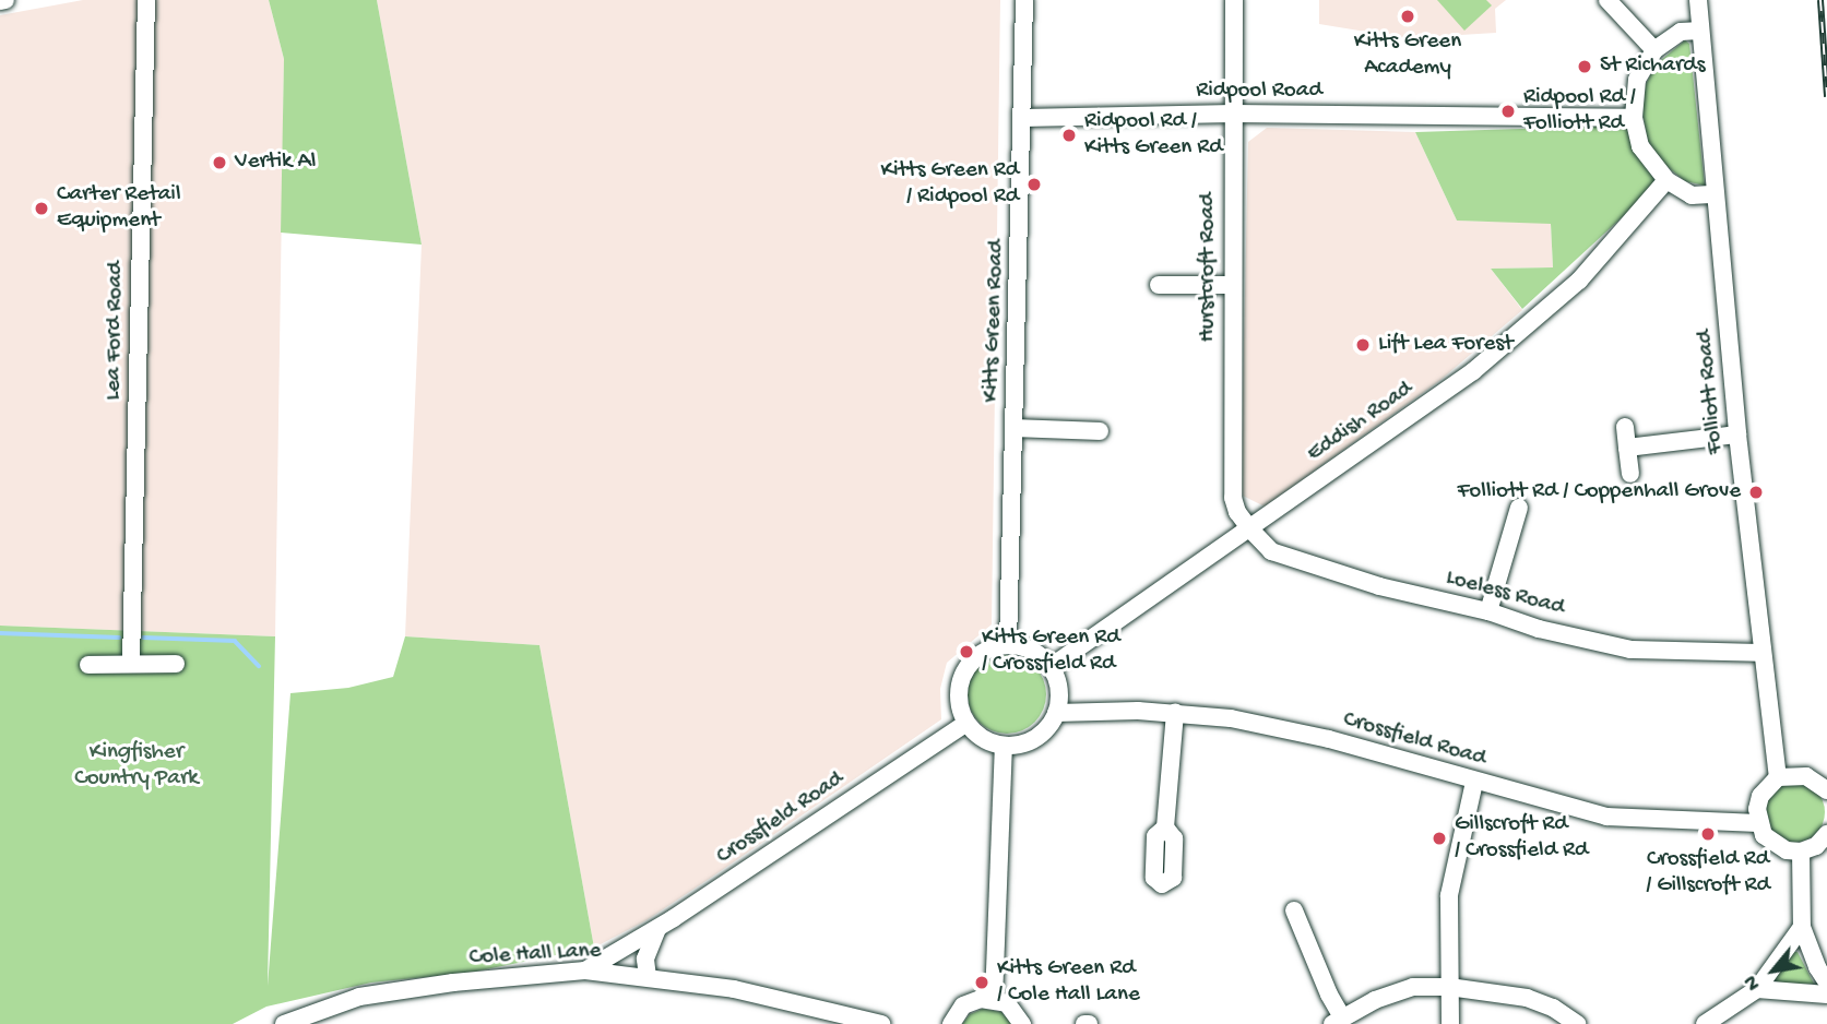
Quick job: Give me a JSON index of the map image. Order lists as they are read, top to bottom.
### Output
{
  "streets": {
    "street": [
      "Ridpool Road",
      "Hurstcroft Road",
      "Kitts Green Road",
      "Lea Ford Road",
      "Folliott Road",
      "Eddish Road",
      "Loeless Road",
      "Crossfield Road",
      "Cole Hall Lane"
    ]
  },
  "crossings": [
    ["Ridpool Road", "Hurstcroft Road"],
    ["Ridpool Road", "Kitts Green Road"],
    ["Hurstcroft Road", "Eddish Road"],
    ["Hurstcroft Road", "Loeless Road"],
    ["Kitts Green Road", "Eddish Road"],
    ["Kitts Green Road", "Crossfield Road"],
    ["Folliott Road", "Loeless Road"],
    ["Eddish Road", "Loeless Road"],
    ["Eddish Road", "Crossfield Road"],
    ["Crossfield Road", "Cole Hall Lane"]
  ],
  "parks": ["Kingfisher Country Park"],
  "places": [
    "Kitts Green Academy",
    "St Richards",
    "Ridpool Rd / Folliott Rd",
    "Ridpool Rd / Kitts Green Rd",
    "Vertik Al",
    "Kitts Green Rd / Ridpool Rd",
    "Carter Retail Equipment",
    "Lift Lea Forest",
    "Folliott Rd / Coppenhall Grove",
    "Kitts Green Rd / Crossfield Rd",
    "Crossfield Rd / Gillscroft Rd",
    "Gillscroft Rd / Crossfield Rd",
    "Kitts Green Rd / Cole Hall Lane"
  ],
  "north": "bottom left"
}
